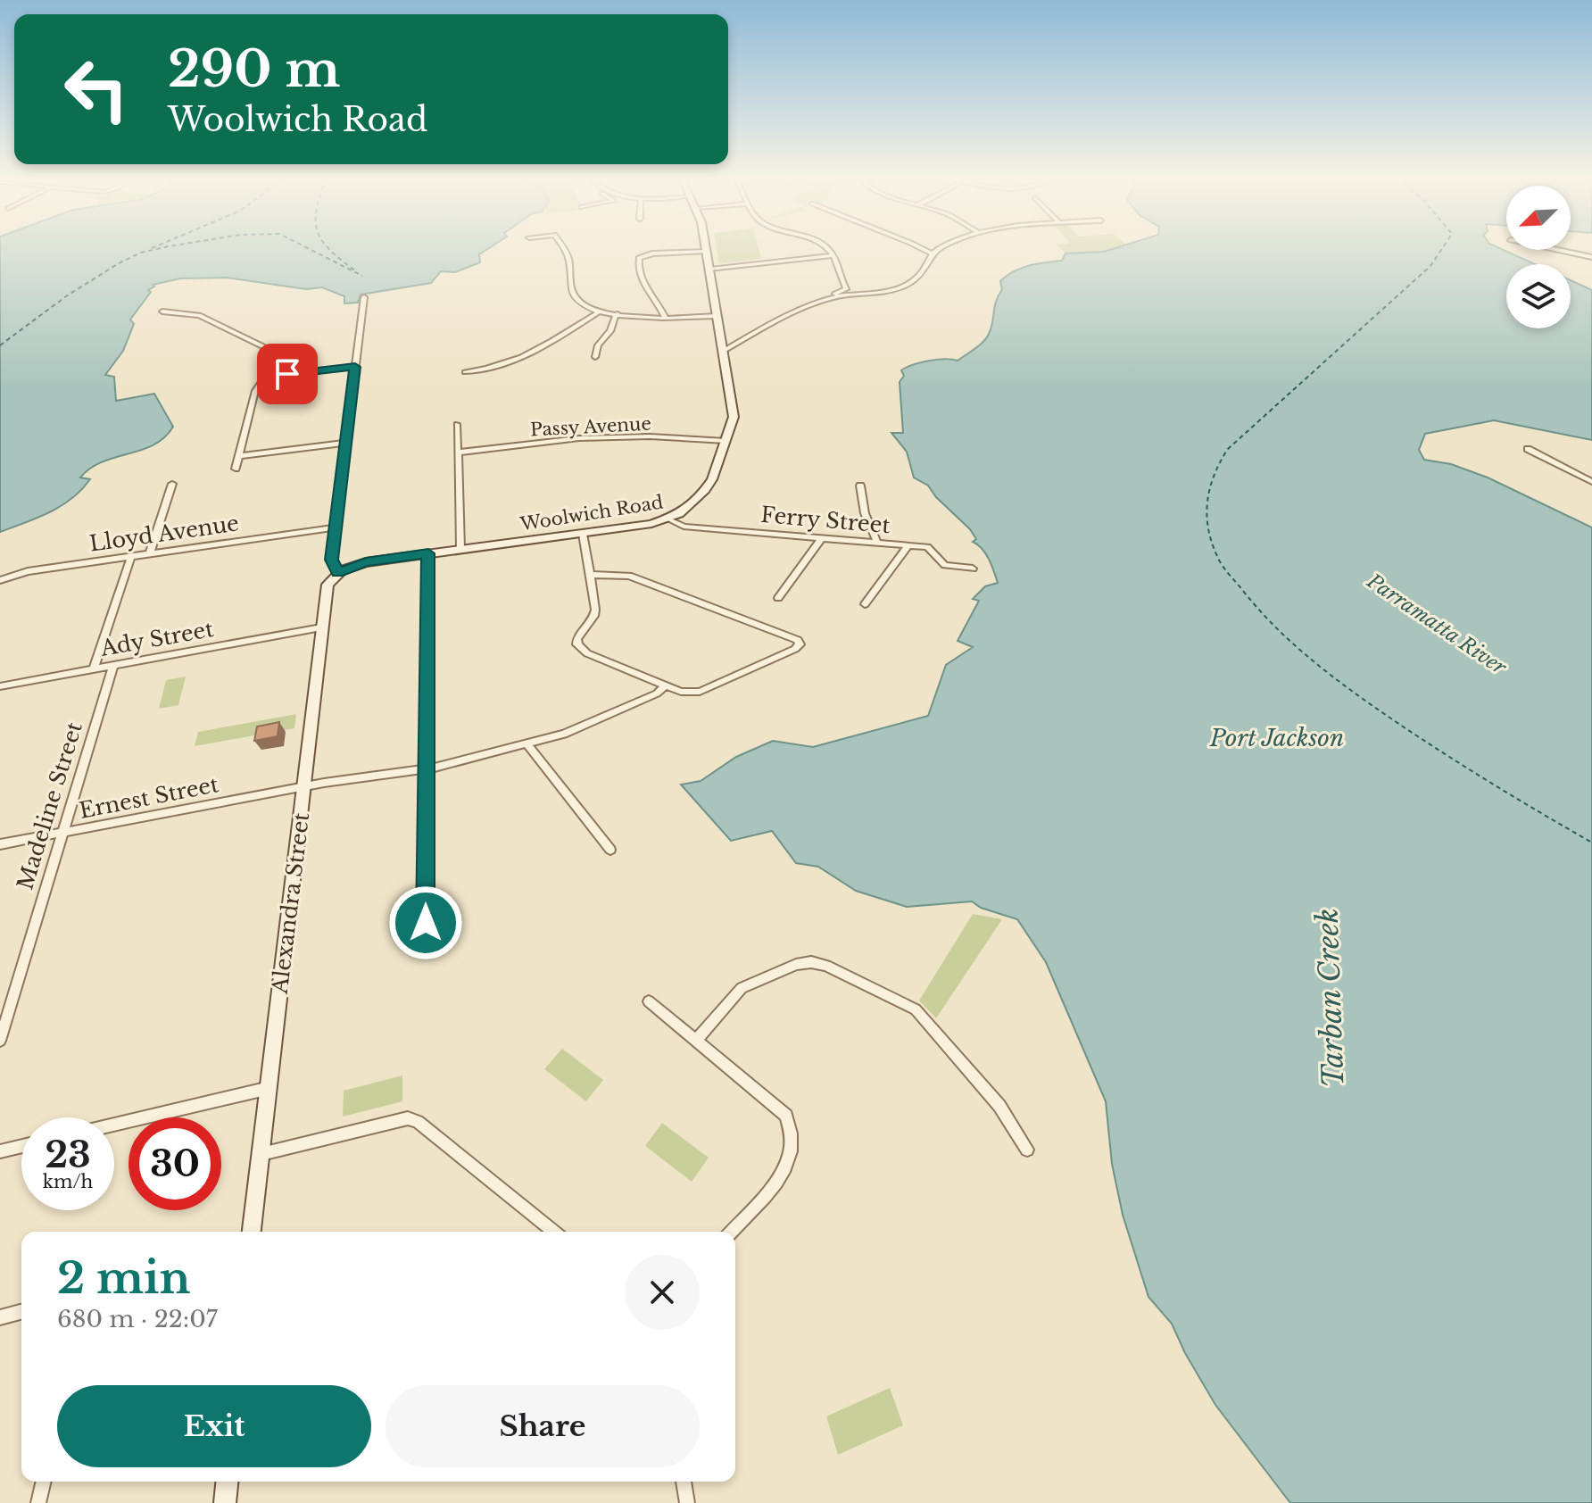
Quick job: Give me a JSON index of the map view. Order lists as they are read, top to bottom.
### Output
{
  "streets": {
    "street": [
      "Passy Avenue",
      "Woolwich Road",
      "Ferry Street",
      "Lloyd Avenue",
      "Ady Street",
      "Ernest Street",
      "Madeline Street",
      "Alexandra Street"
    ]
  },
  "crossings": [
    ["Passy Avenue", "Woolwich Road"],
    ["Woolwich Road", "Ferry Street"],
    ["Woolwich Road", "Alexandra Street"],
    ["Lloyd Avenue", "Alexandra Street"],
    ["Ady Street", "Madeline Street"],
    ["Ady Street", "Alexandra Street"],
    ["Ernest Street", "Madeline Street"],
    ["Ernest Street", "Alexandra Street"]
  ],
  "water": ["Parramatta River", "Port Jackson", "Tarban Creek"],
  "north": "bottom left",
  "page": {
    "turn": ["290 m", "Woolwich Road"],
    "speed": "23 km/h",
    "limit": "30",
    "heading": ["2 min", "680 m · 22:07"],
    "buttons": ["Exit", "Share"]
  }
}
